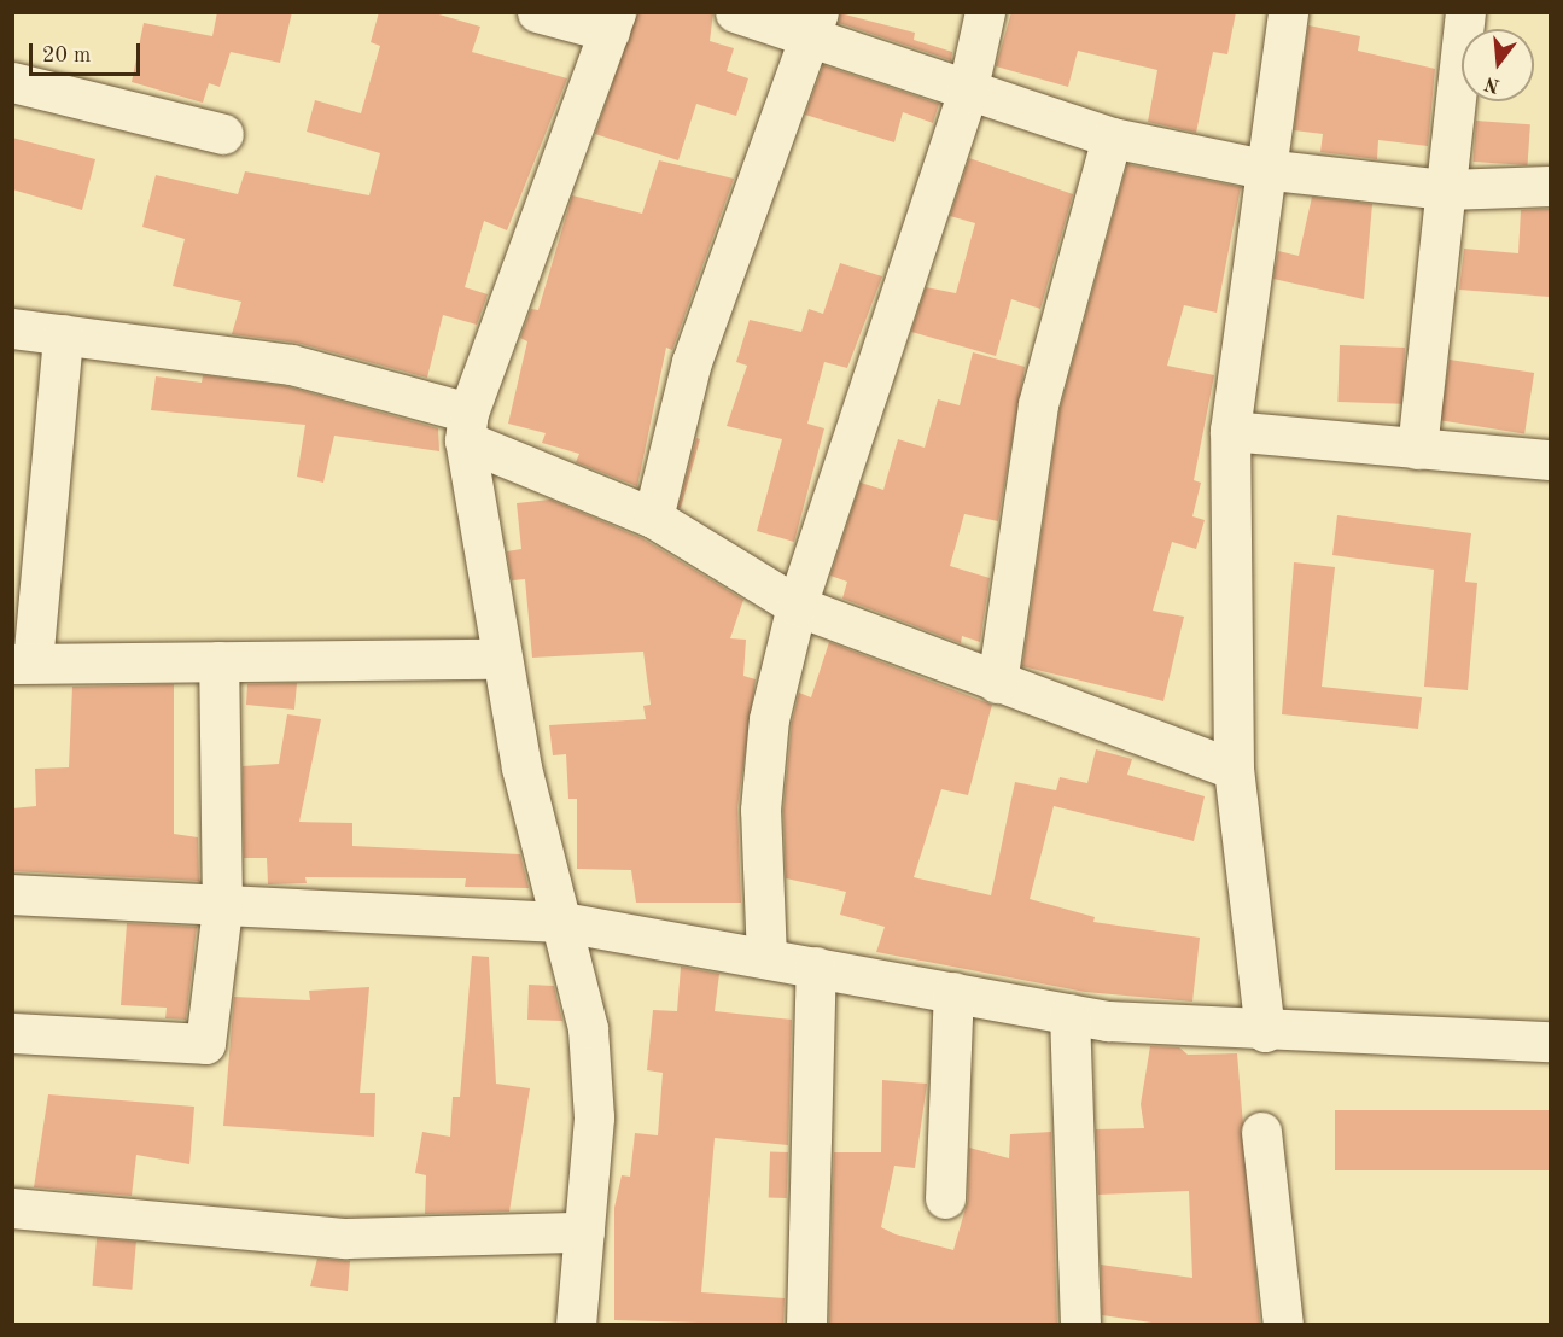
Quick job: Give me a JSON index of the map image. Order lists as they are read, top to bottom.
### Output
{
  "scale_bar": "20 m",
  "north": "bottom"
}
